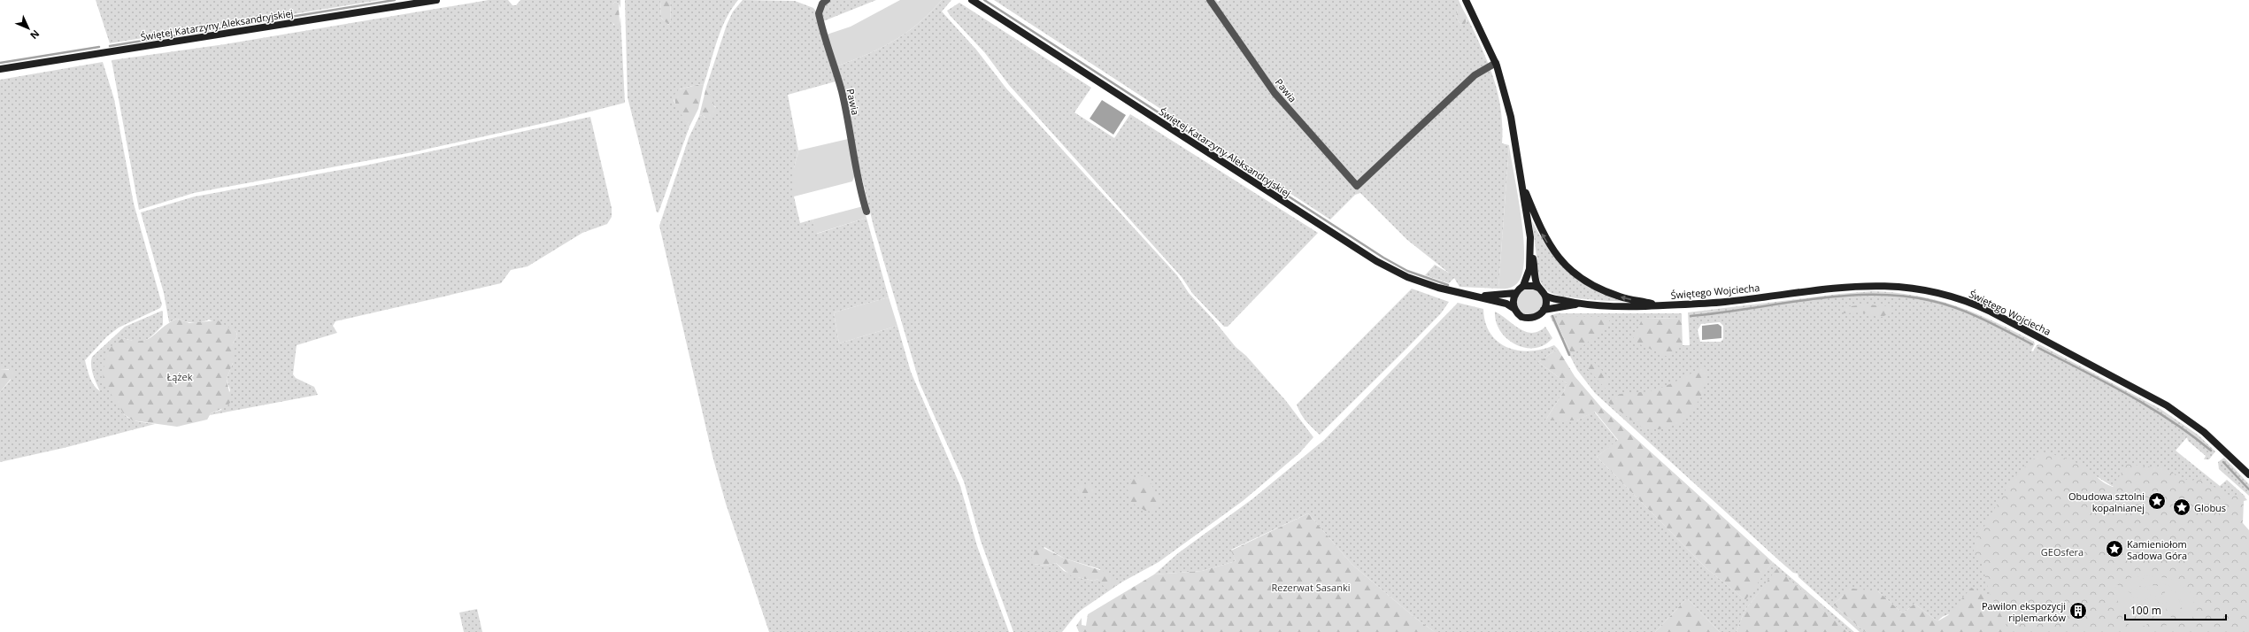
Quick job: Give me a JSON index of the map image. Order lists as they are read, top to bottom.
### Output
{
  "streets": {
    "street": ["Świętej Katarzyny Aleksandryjskiej", "Pawia", "Świętego Wojciecha"]
  },
  "crossings": [
    ["Świętej Katarzyny Aleksandryjskiej", "Świętego Wojciecha"]
  ],
  "parks": ["Łążek", "GEOsfera", "Rezerwat Sasanki"],
  "places": {
    "place": ["Obudowa sztolni kopalnianej", "Globus", "Kamieniołom Sadowa Góra"],
    "building": ["Pawilon ekspozycji riplemarków"]
  },
  "scale_bar": "100 m",
  "north": "bottom right"
}
